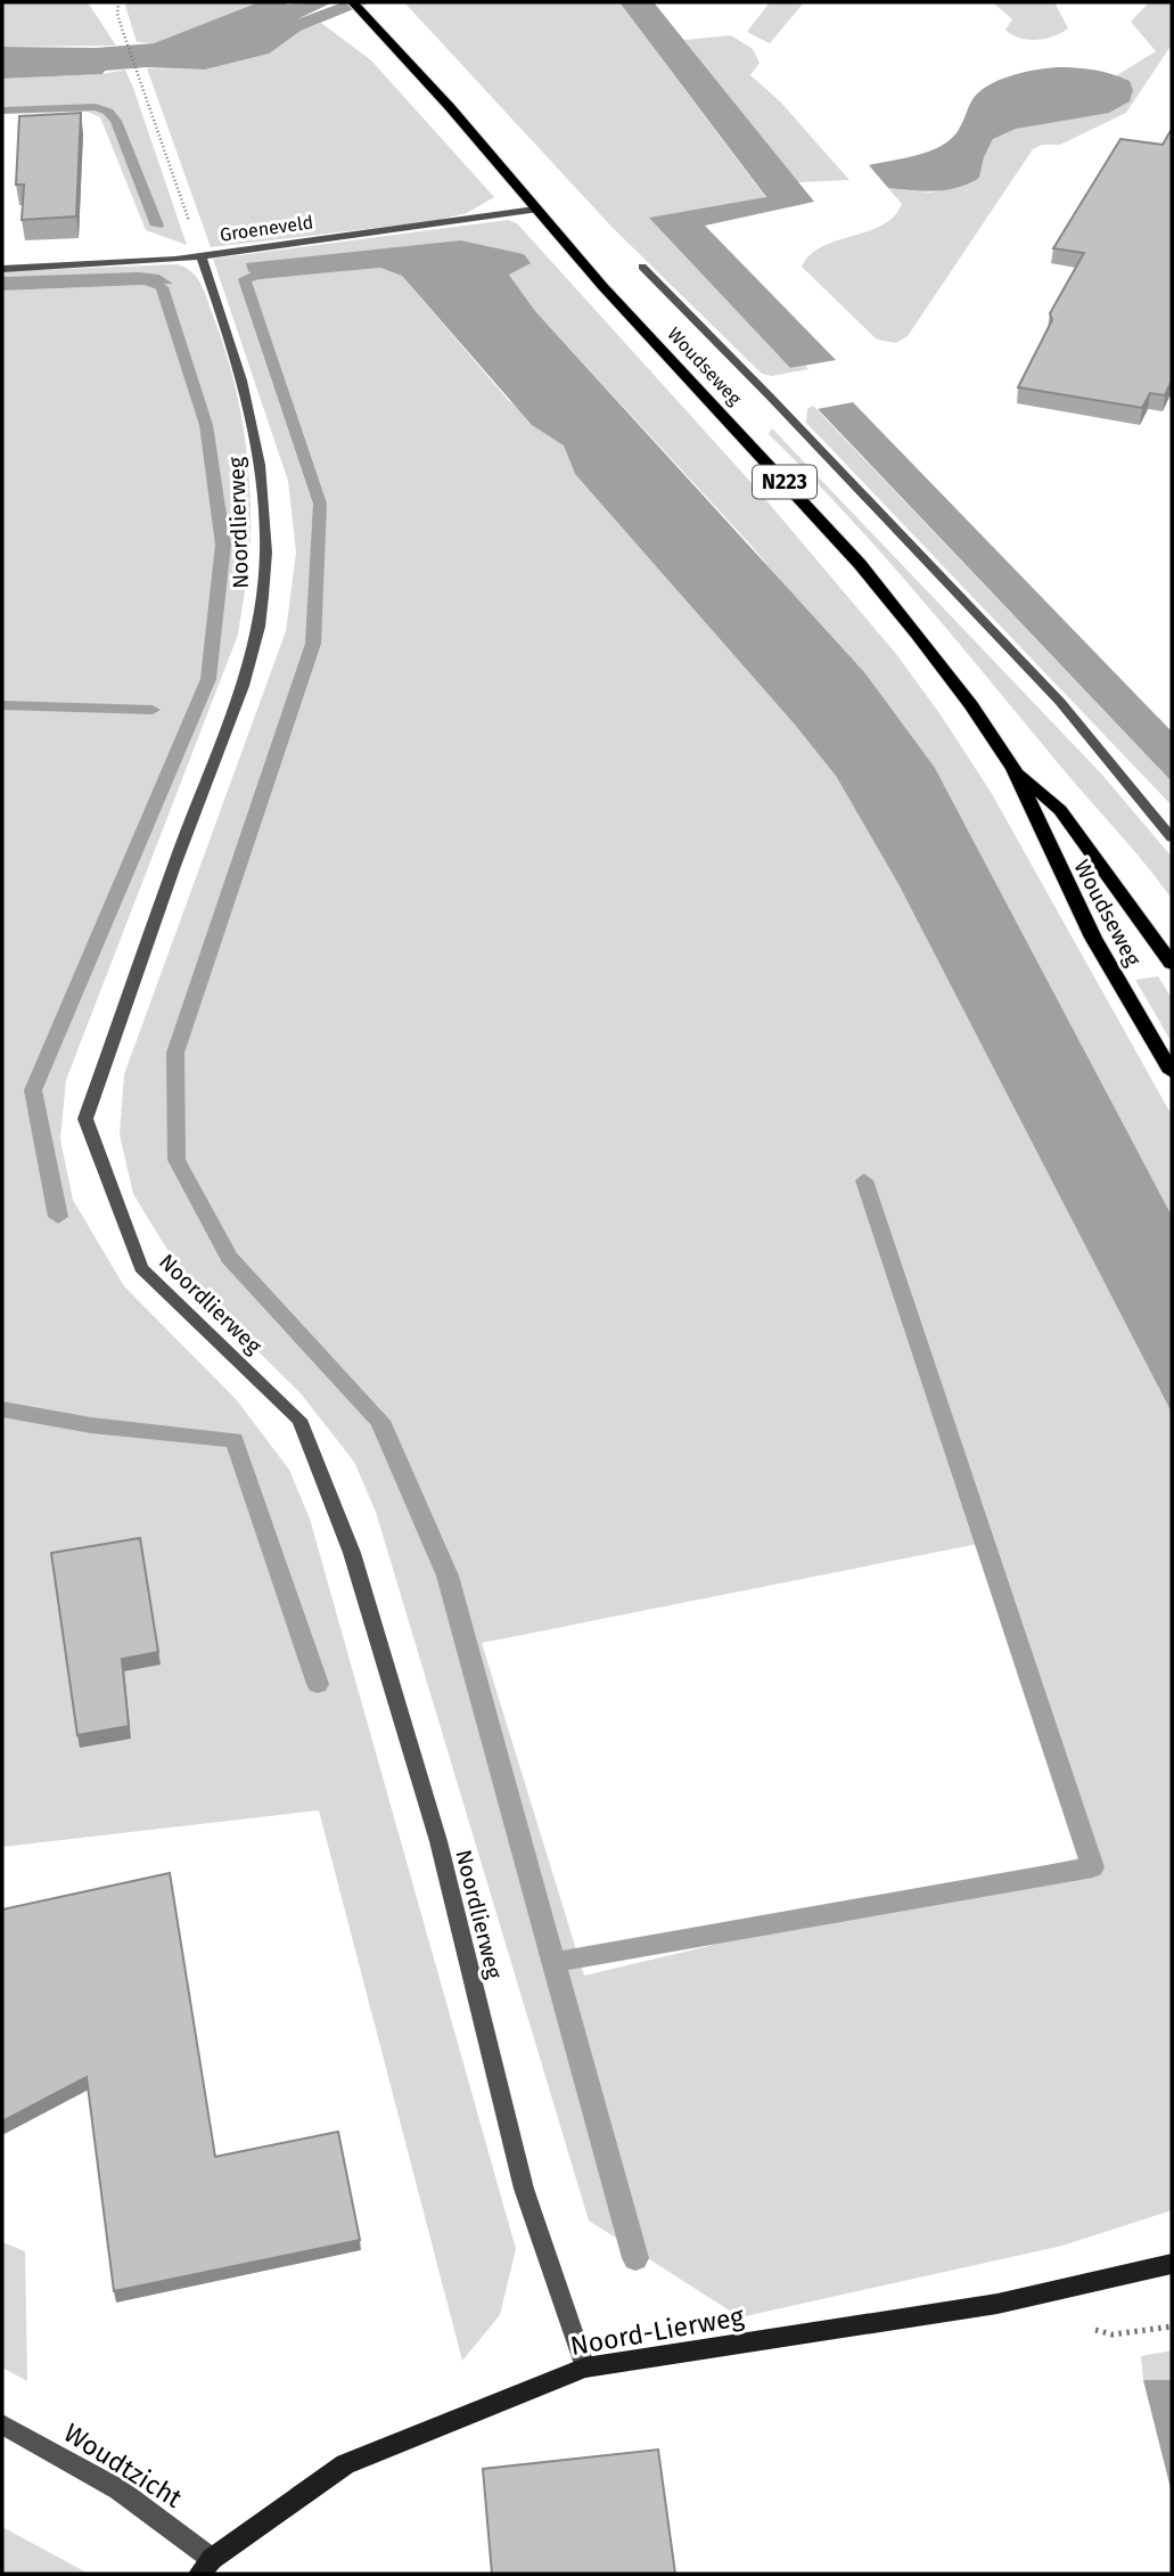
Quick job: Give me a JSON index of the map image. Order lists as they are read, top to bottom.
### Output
{
  "streets": {
    "main road": ["Woudseweg", "N223"],
    "street": [
      "Groeneveld",
      "Noordlierweg",
      "Noord-Lierweg",
      "Woudtzicht"
    ]
  },
  "crossings": [
    ["Groeneveld", "Woudseweg"],
    ["Groeneveld", "Noordlierweg"],
    ["Noordlierweg", "Noord-Lierweg"],
    ["Noord-Lierweg", "Woudtzicht"]
  ]
}
